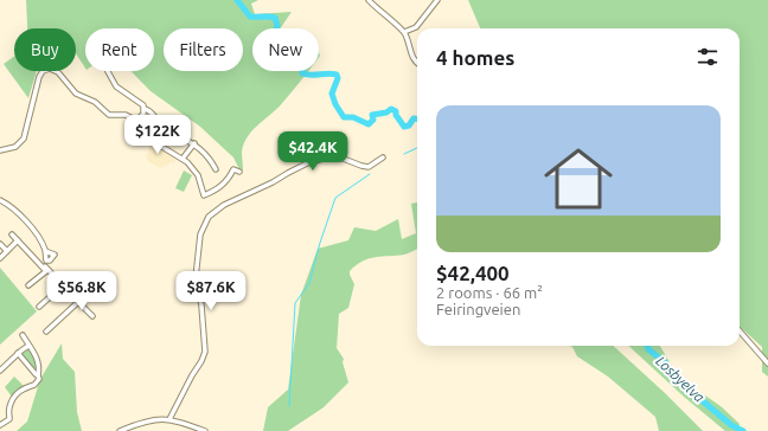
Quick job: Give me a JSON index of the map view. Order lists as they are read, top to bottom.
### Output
{
  "water": ["Losbyelva"],
  "page": {
    "chip": [
      "Buy",
      "Rent",
      "Filters",
      "New"
    ],
    "heading": "4 homes",
    "list": [
      {
        "name": "$42,400",
        "note": "2 rooms · 66 m² · Feiringveien"
      }
    ],
    "price": [
      "$122K",
      "$42.4K",
      "$56.8K",
      "$87.6K"
    ]
  }
}
